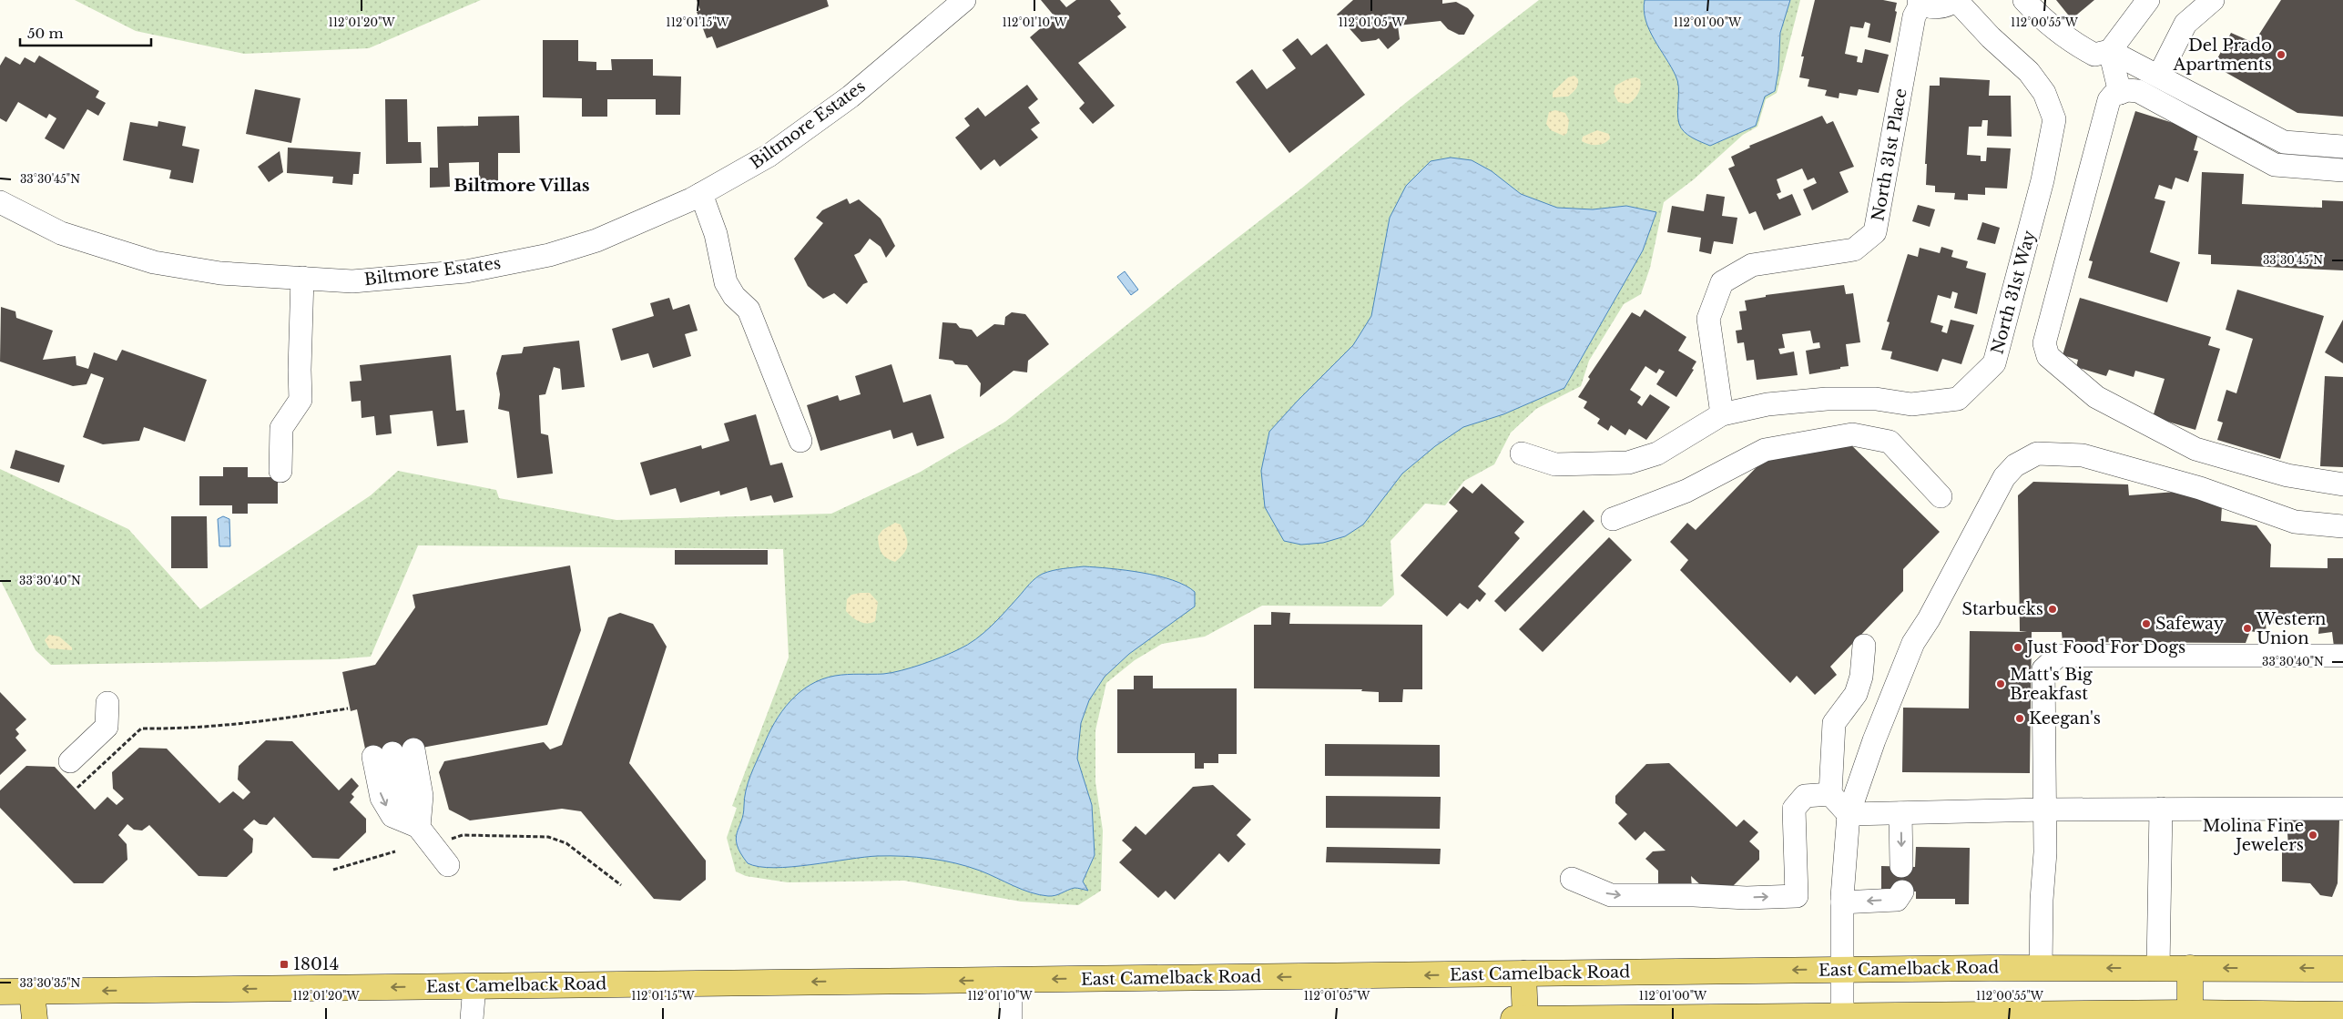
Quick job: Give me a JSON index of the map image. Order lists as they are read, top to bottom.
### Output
{
  "streets": {
    "main road": ["East Camelback Road"],
    "street": ["Biltmore Estates", "North 31st Place", "North 31st Way"]
  },
  "crossings": [
    ["North 31st Place", "North 31st Way"]
  ],
  "one_way": ["East Camelback Road"],
  "districts": ["Biltmore Villas"],
  "places": {
    "other": [
      "Del Prado Apartments",
      "Starbucks",
      "Safeway",
      "Western Union",
      "Just Food For Dogs",
      "Matt's Big Breakfast",
      "Keegan's",
      "Molina Fine Jewelers"
    ],
    "transit": ["18014"]
  },
  "scale_bar": "50 m",
  "coordinates": [
    "112°01'20\"W",
    "112°01'15\"W",
    "112°01'10\"W",
    "112°01'05\"W",
    "112°01'00\"W",
    "112°00'55\"W",
    "33°30'45\"N",
    "33°30'40\"N",
    "33°30'35\"N"
  ]
}
